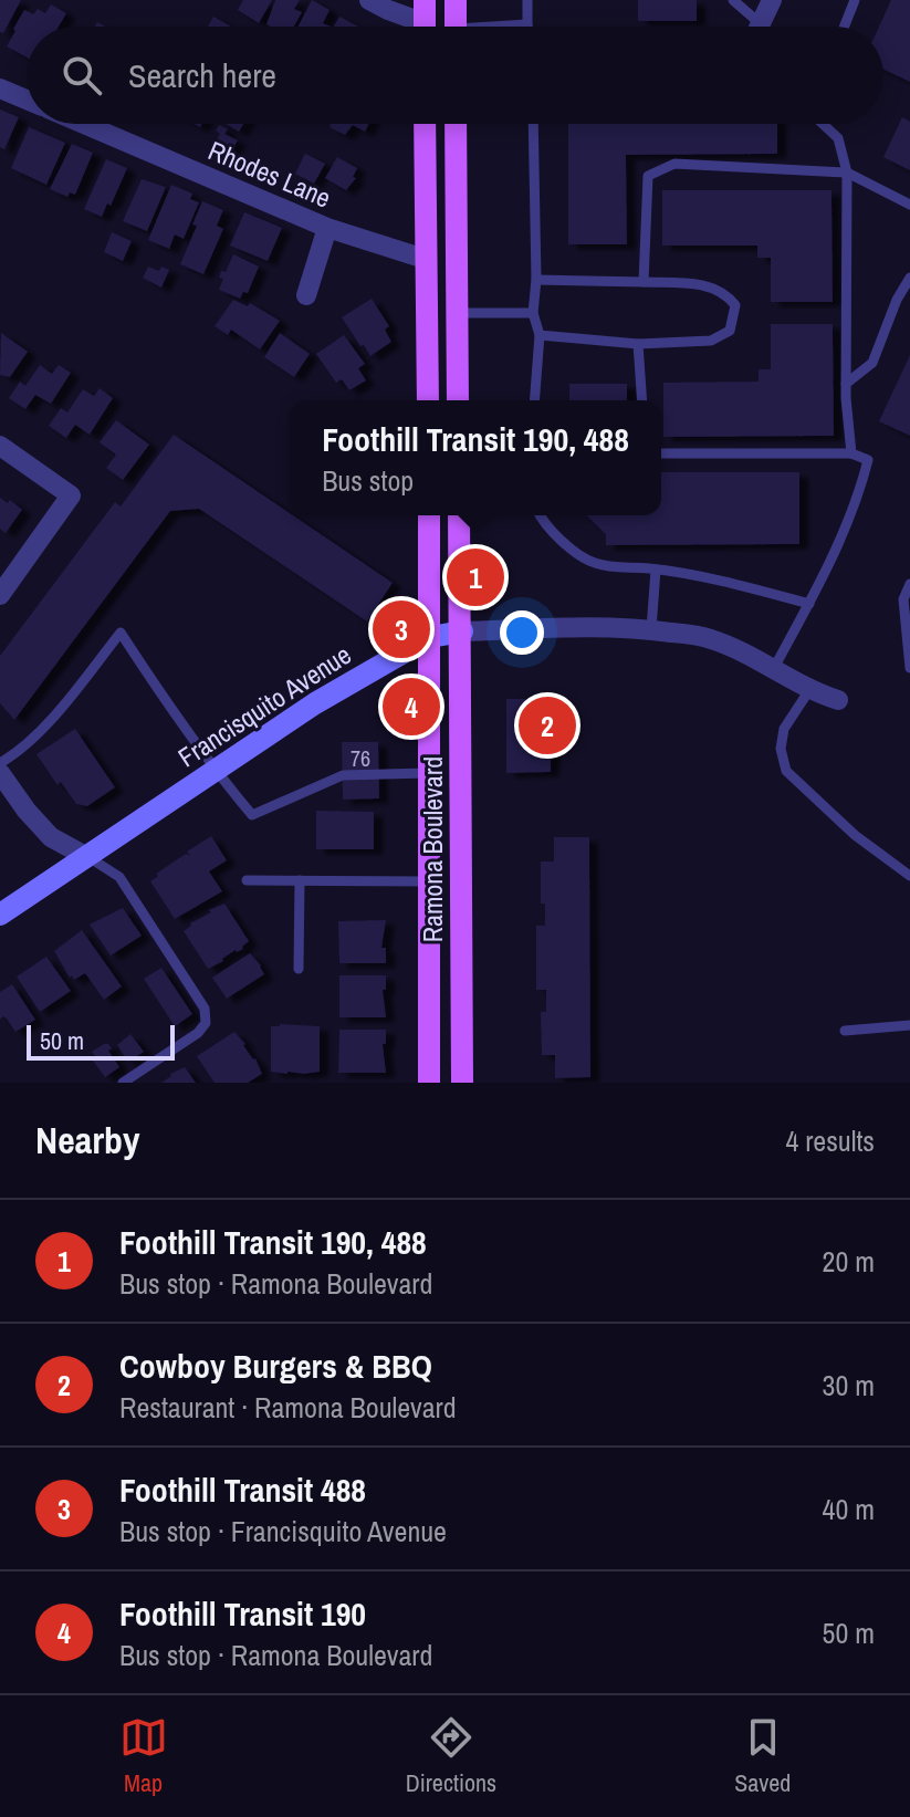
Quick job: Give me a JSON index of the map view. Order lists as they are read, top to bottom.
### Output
{
  "streets": {
    "main road": ["Ramona Boulevard"],
    "street": ["Rhodes Lane", "Francisquito Avenue"]
  },
  "crossings": [
    ["Francisquito Avenue", "Ramona Boulevard"]
  ],
  "house_numbers": ["76"],
  "scale_bar": "50 m",
  "page": {
    "search": "Search here",
    "popup": ["Foothill Transit 190, 488", "Bus stop"],
    "pins": [
      "1",
      "3",
      "4",
      "2"
    ],
    "scale": "50 m",
    "heading": ["Nearby", "4 results"],
    "list": [
      {
        "mark": "1",
        "name": "Foothill Transit 190, 488",
        "note": "Bus stop · Ramona Boulevard",
        "value": "20 m"
      },
      {
        "mark": "2",
        "name": "Cowboy Burgers & BBQ",
        "note": "Restaurant · Ramona Boulevard",
        "value": "30 m"
      },
      {
        "mark": "3",
        "name": "Foothill Transit 488",
        "note": "Bus stop · Francisquito Avenue",
        "value": "40 m"
      },
      {
        "mark": "4",
        "name": "Foothill Transit 190",
        "note": "Bus stop · Ramona Boulevard",
        "value": "50 m"
      }
    ],
    "nav": ["Map", "Directions", "Saved"]
  }
}
